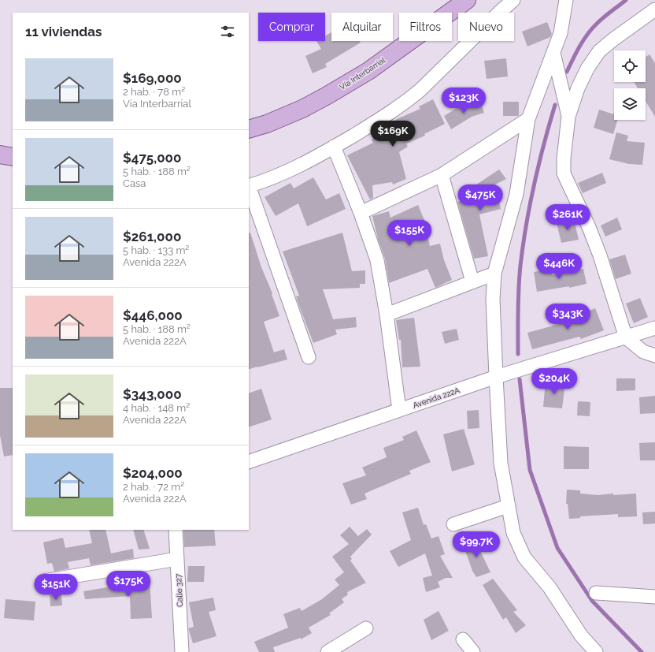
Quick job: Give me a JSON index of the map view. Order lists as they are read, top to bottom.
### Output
{
  "streets": {
    "main road": ["Vía Interbarrial"],
    "street": ["Avenida 222A", "Calle 327"]
  },
  "page": {
    "chip": [
      "Comprar",
      "Alquilar",
      "Filtros",
      "Nuevo"
    ],
    "heading": "11 viviendas",
    "list": [
      {
        "name": "$169,000",
        "note": "2 hab. · 78 m² · Vía Interbarrial"
      },
      {
        "name": "$475,000",
        "note": "5 hab. · 188 m² · Casa"
      },
      {
        "name": "$261,000",
        "note": "5 hab. · 133 m² · Avenida 222A"
      },
      {
        "name": "$446,000",
        "note": "5 hab. · 188 m² · Avenida 222A"
      },
      {
        "name": "$343,000",
        "note": "4 hab. · 148 m² · Avenida 222A"
      },
      {
        "name": "$204,000",
        "note": "2 hab. · 72 m² · Avenida 222A"
      }
    ],
    "price": [
      "$123K",
      "$169K",
      "$475K",
      "$261K",
      "$155K",
      "$446K",
      "$343K",
      "$204K",
      "$99.7K",
      "$175K",
      "$151K"
    ]
  }
}
